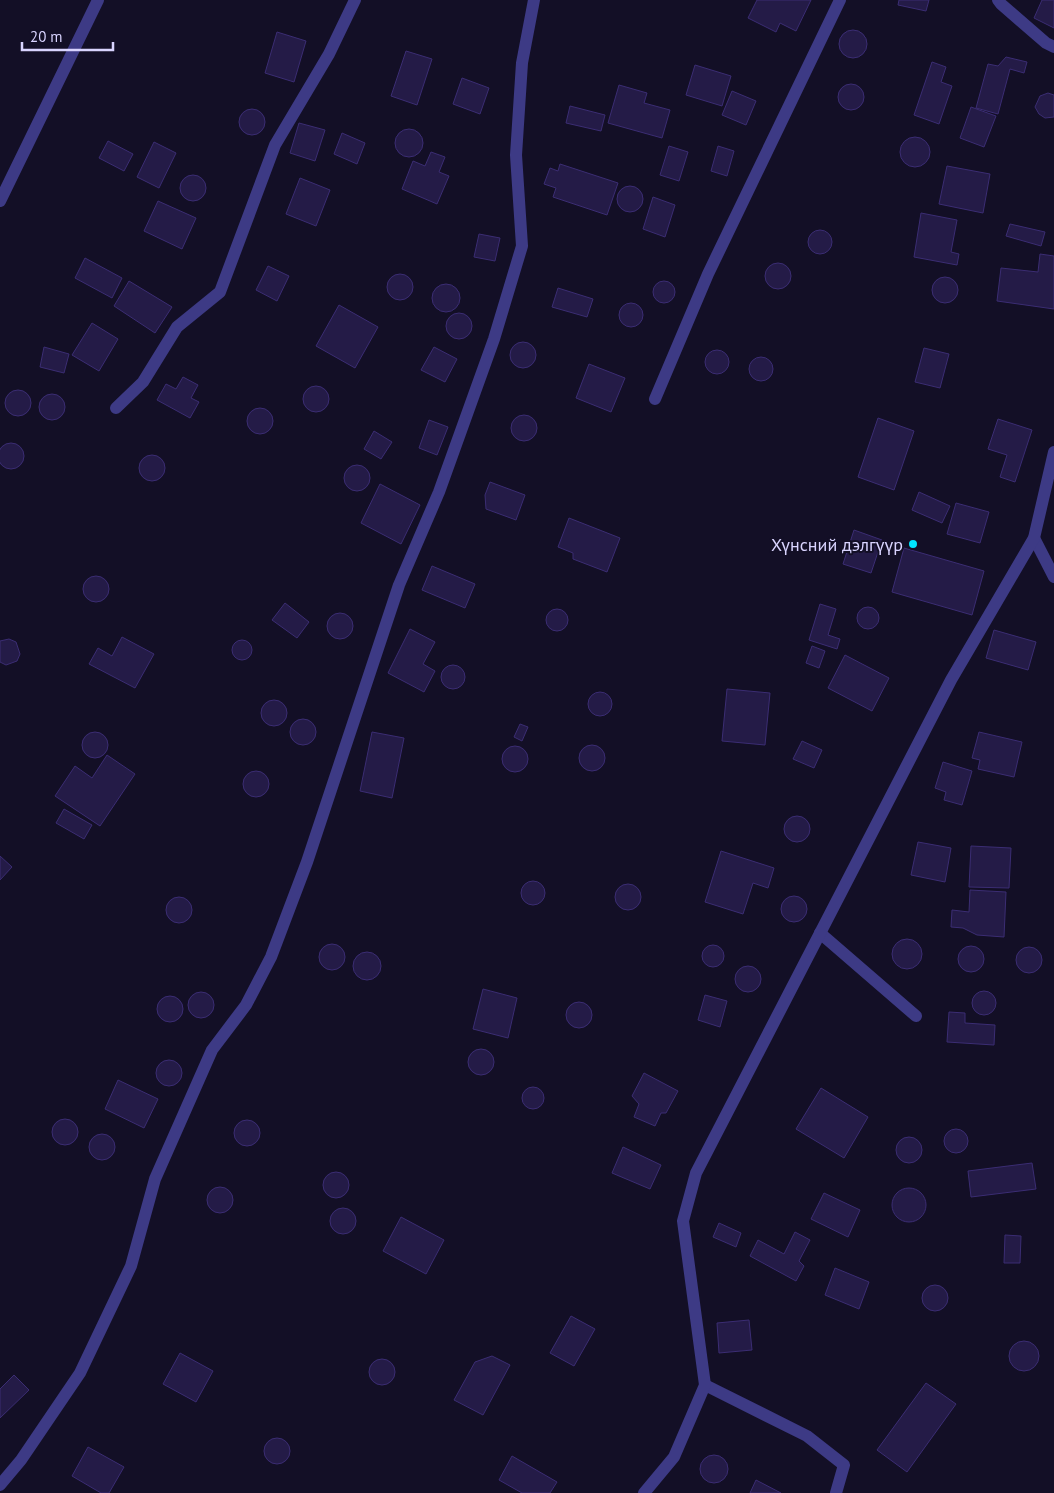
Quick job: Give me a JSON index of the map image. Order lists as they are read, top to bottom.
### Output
{
  "places": ["Хүнсний дэлгүүр"],
  "scale_bar": "20 m"
}
